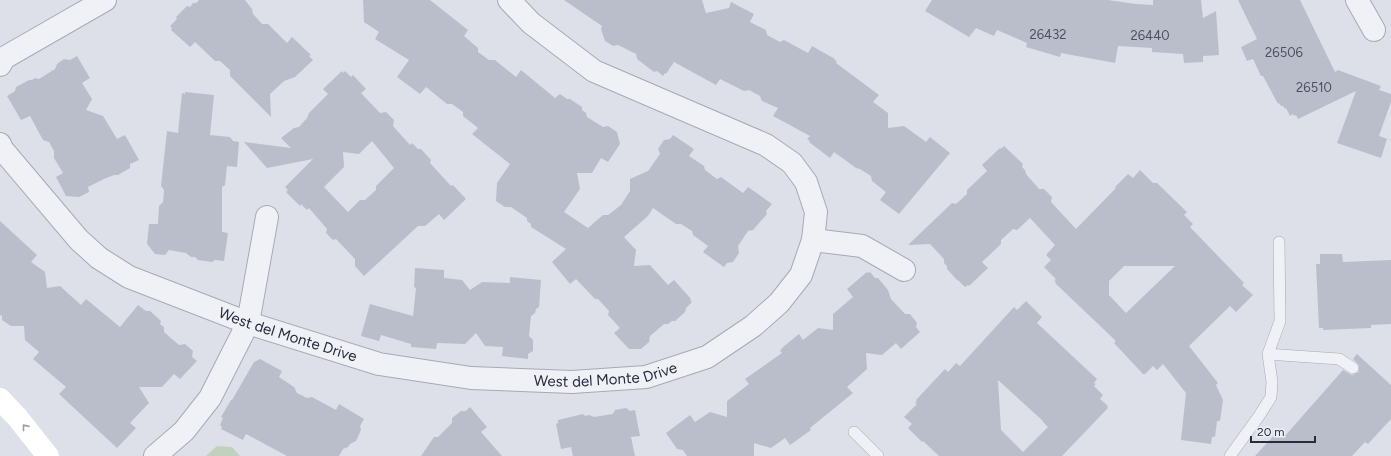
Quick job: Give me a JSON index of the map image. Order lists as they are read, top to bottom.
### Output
{
  "streets": {
    "street": ["West del Monte Drive"]
  },
  "house_numbers": [
    "26432",
    "26440",
    "26506",
    "26510"
  ],
  "scale_bar": "20 m"
}
